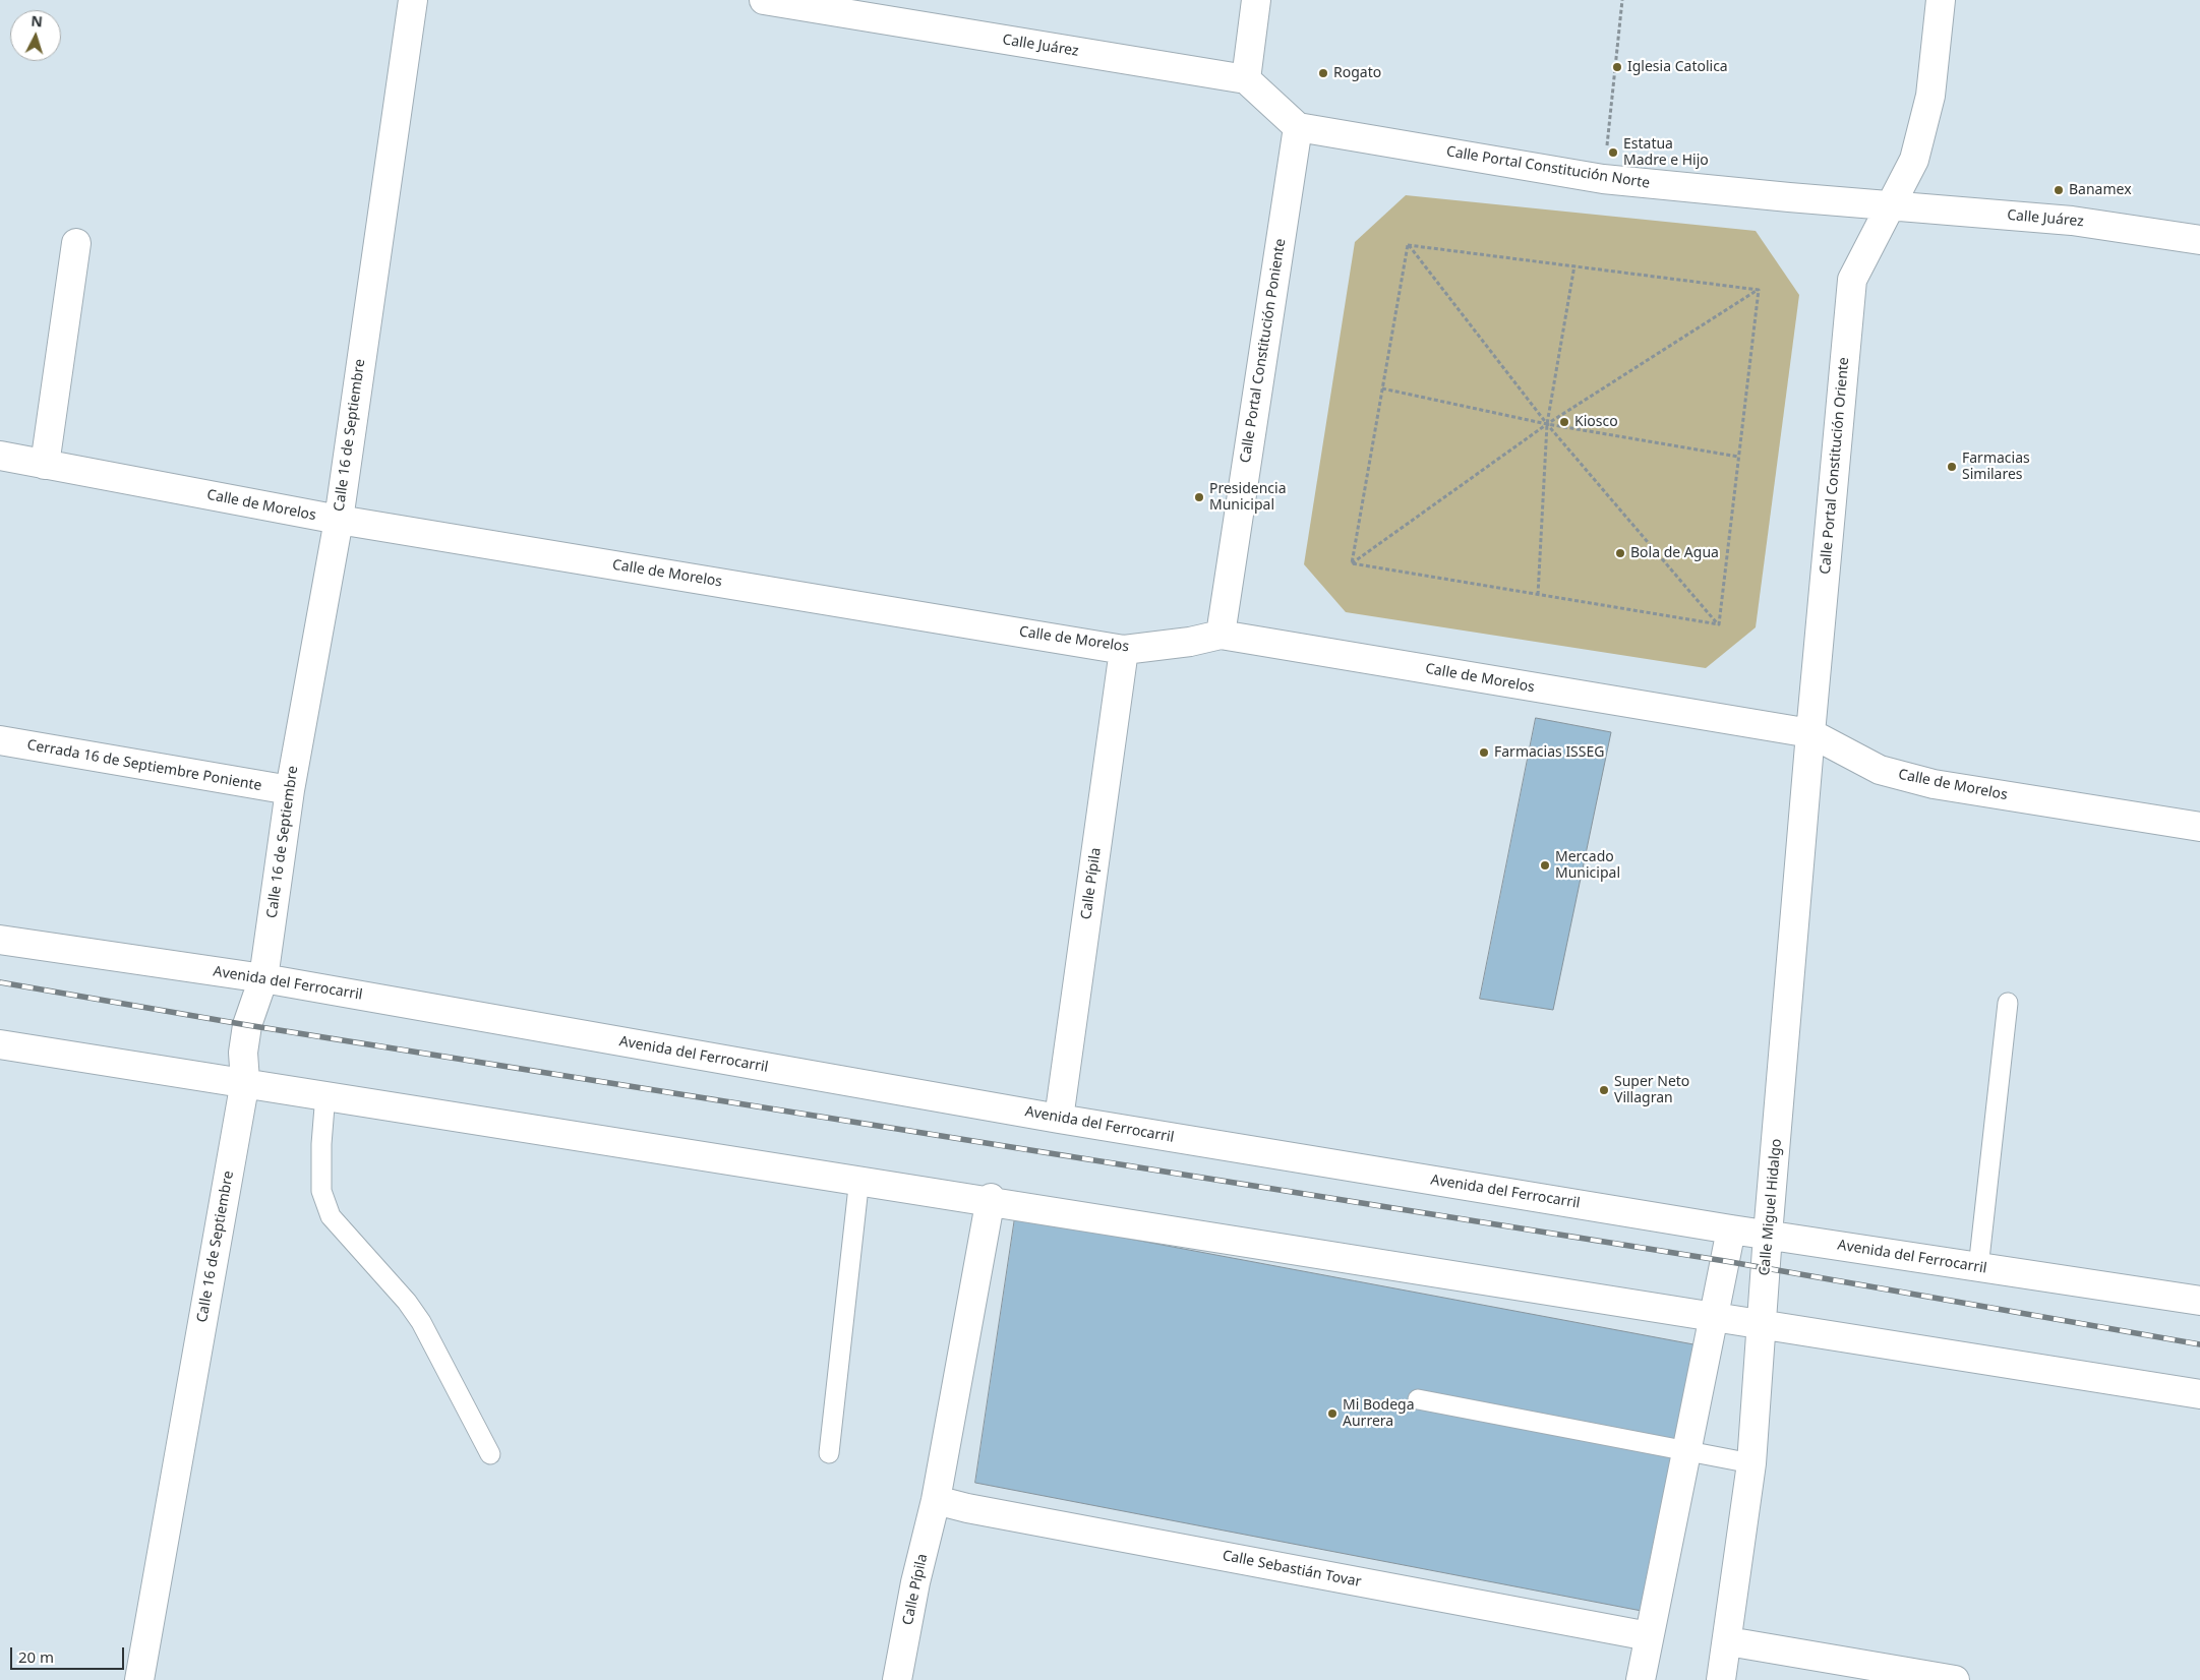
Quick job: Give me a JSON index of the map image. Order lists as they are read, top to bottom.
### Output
{
  "streets": {
    "street": [
      "Calle Juárez",
      "Calle Portal Constitución Norte",
      "Calle Portal Constitución Poniente",
      "Calle 16 de Septiembre",
      "Calle Portal Constitución Oriente",
      "Calle de Morelos",
      "Cerrada 16 de Septiembre Poniente",
      "Calle Pípila",
      "Avenida del Ferrocarril",
      "Calle Miguel Hidalgo",
      "Calle Sebastián Tovar"
    ]
  },
  "crossings": [
    ["Calle Juárez", "Calle Portal Constitución Norte"],
    ["Calle Juárez", "Calle Portal Constitución Oriente"],
    ["Calle Portal Constitución Norte", "Calle Portal Constitución Poniente"],
    ["Calle Portal Constitución Norte", "Calle Portal Constitución Oriente"],
    ["Calle Portal Constitución Poniente", "Calle de Morelos"],
    ["Calle 16 de Septiembre", "Calle de Morelos"],
    ["Calle 16 de Septiembre", "Cerrada 16 de Septiembre Poniente"],
    ["Calle 16 de Septiembre", "Avenida del Ferrocarril"],
    ["Calle Portal Constitución Oriente", "Calle de Morelos"],
    ["Calle Portal Constitución Oriente", "Calle Miguel Hidalgo"],
    ["Calle de Morelos", "Calle Pípila"],
    ["Calle de Morelos", "Calle Miguel Hidalgo"],
    ["Calle Pípila", "Avenida del Ferrocarril"],
    ["Calle Pípila", "Calle Sebastián Tovar"],
    ["Avenida del Ferrocarril", "Calle Miguel Hidalgo"]
  ],
  "places": [
    "Iglesia Catolica",
    "Rogato",
    "Estatua Madre e Hijo",
    "Banamex",
    "Kiosco",
    "Farmacias Similares",
    "Presidencia Municipal",
    "Bola de Agua",
    "Farmacias ISSEG",
    "Mercado Municipal",
    "Super Neto Villagran",
    "Mi Bodega Aurrera"
  ],
  "scale_bar": "20 m",
  "north": "top"
}
